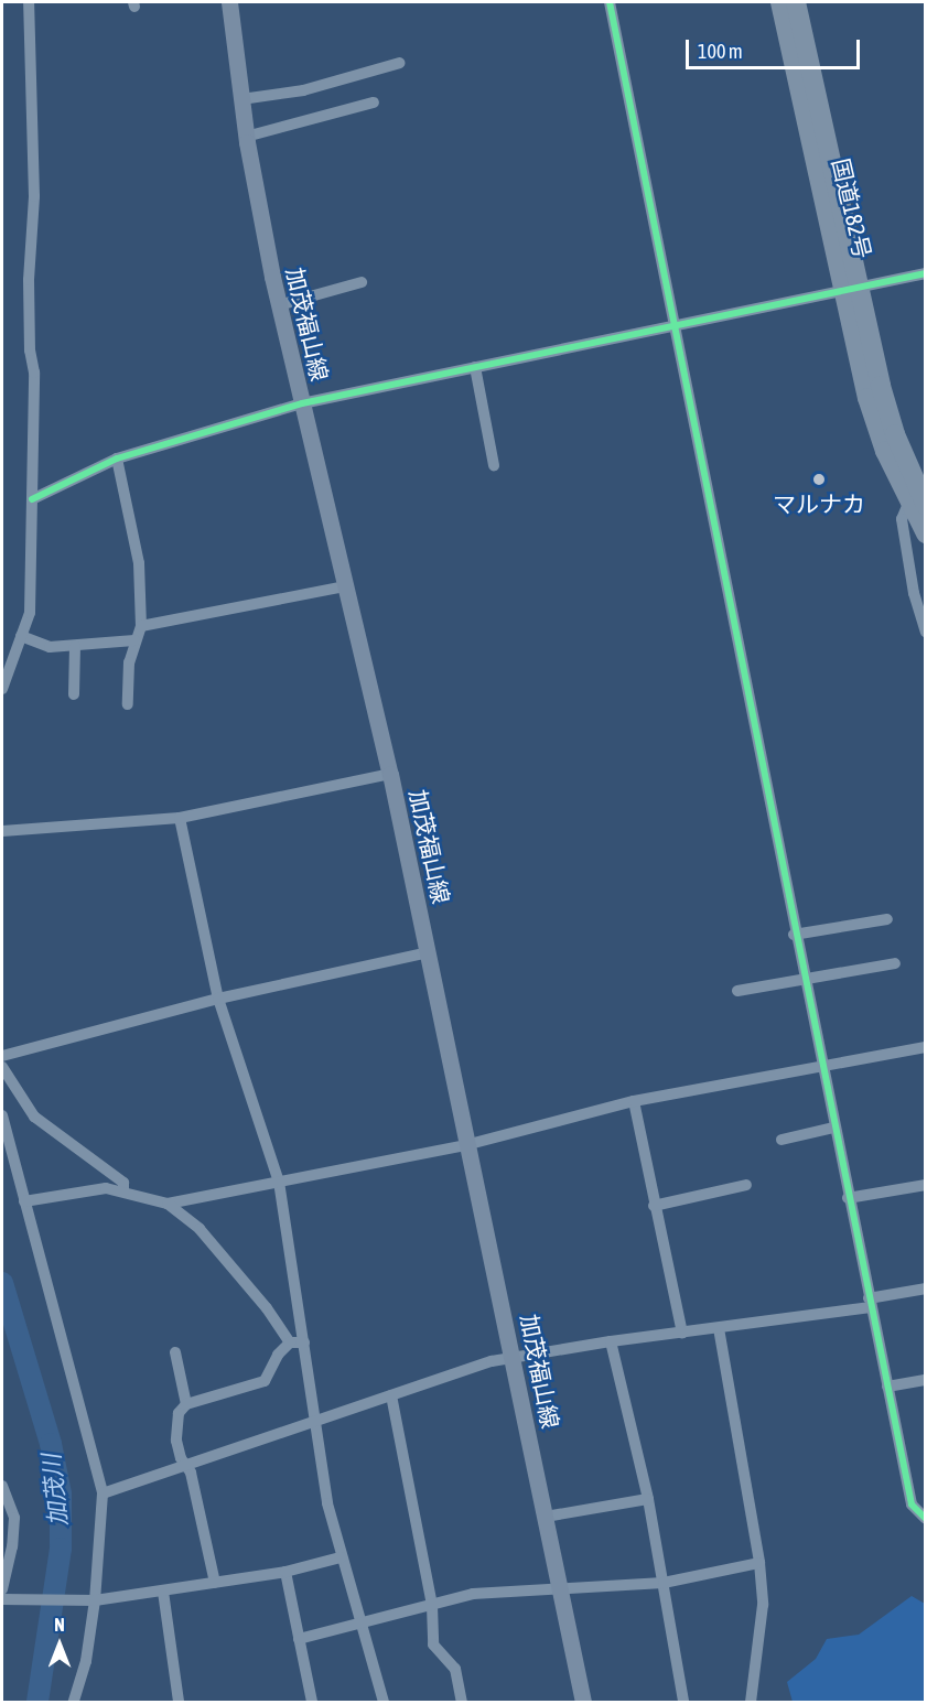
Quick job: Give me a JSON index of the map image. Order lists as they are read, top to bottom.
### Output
{
  "streets": {
    "highway": ["国道182号"],
    "main road": ["加茂福山線"]
  },
  "water": ["加茂川"],
  "places": ["マルナカ"],
  "scale_bar": "100 m",
  "north": "top"
}
